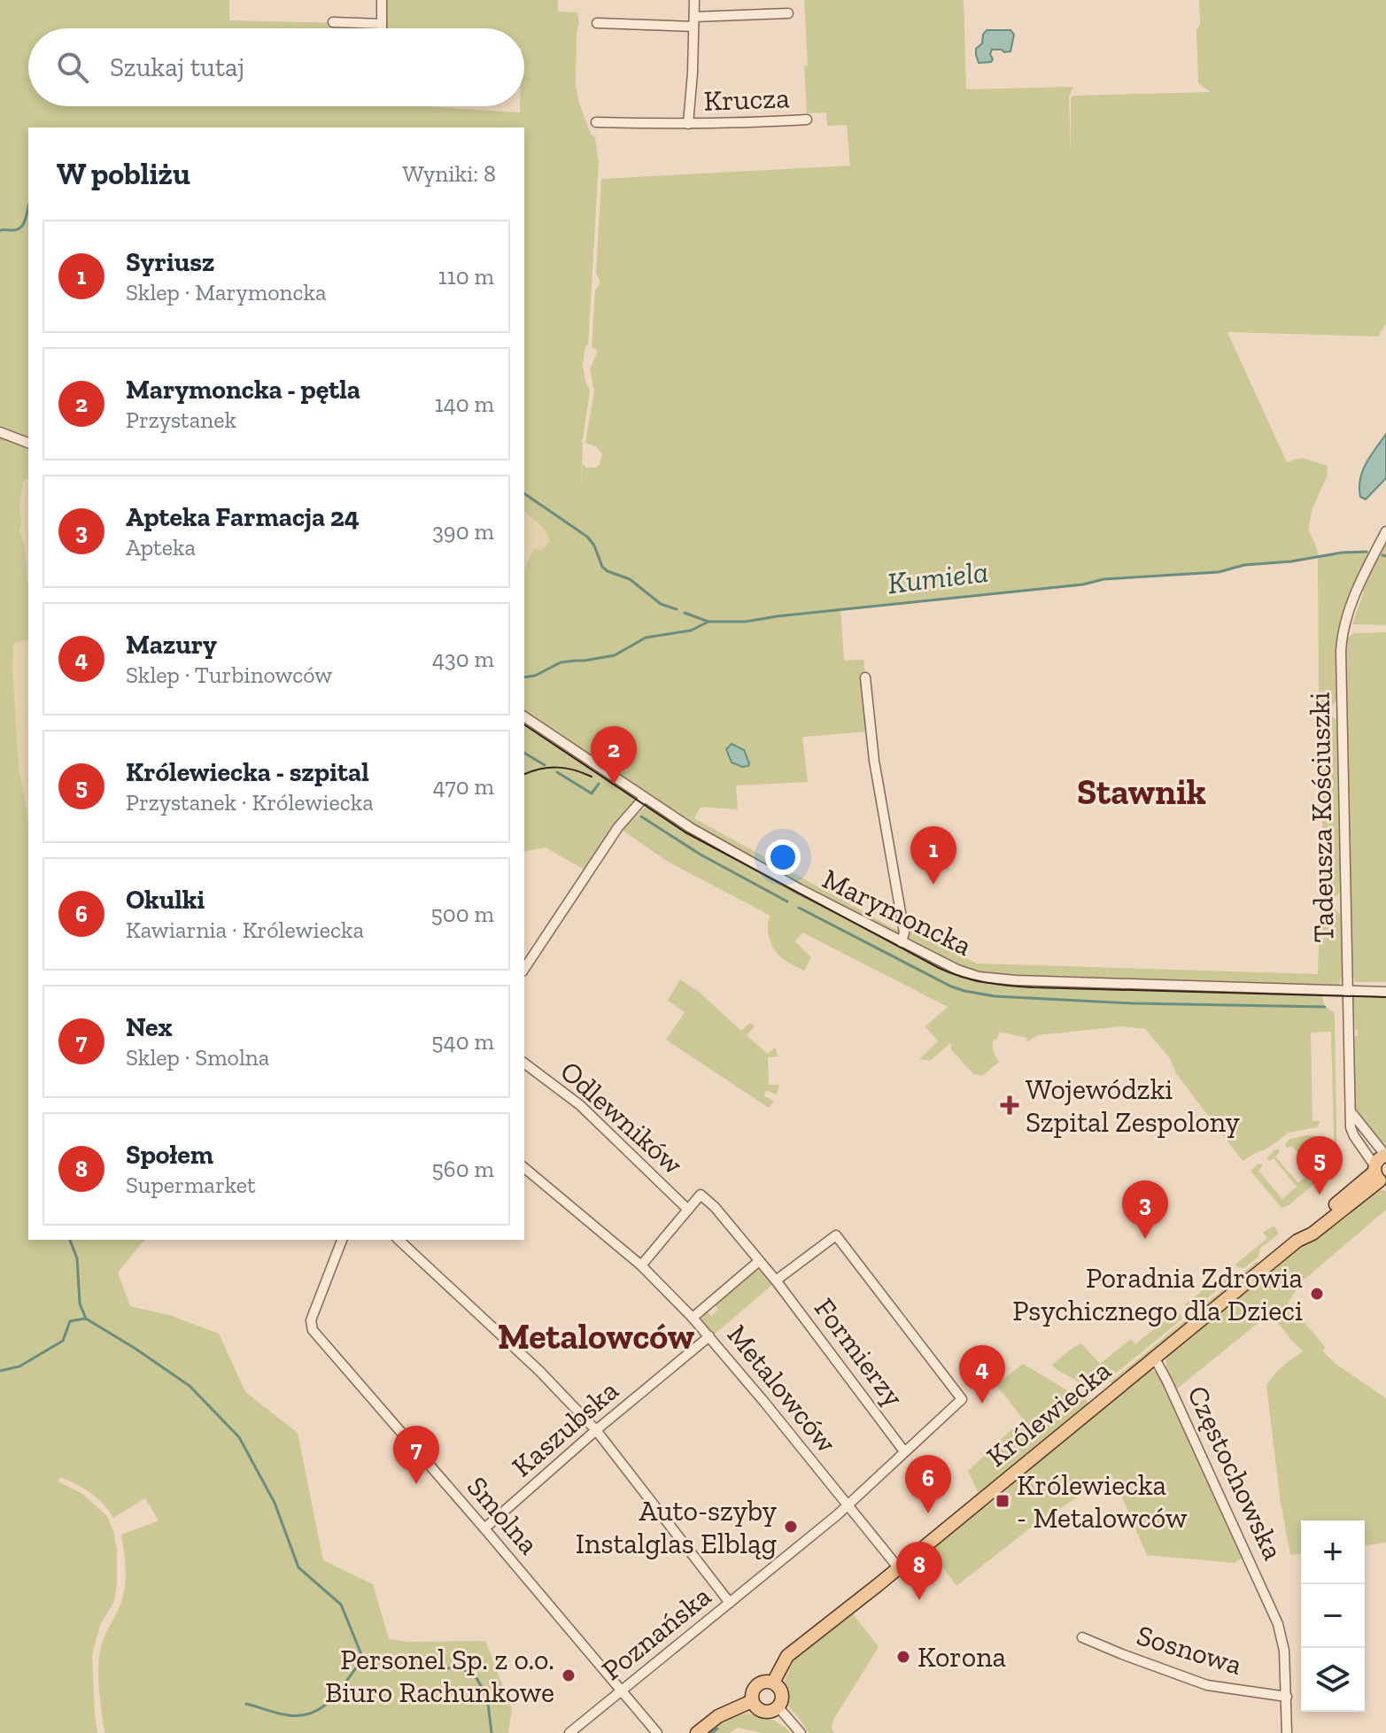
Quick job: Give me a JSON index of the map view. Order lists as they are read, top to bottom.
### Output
{
  "streets": {
    "main road": ["Królewiecka"],
    "street": [
      "Krucza",
      "Tadeusza Kościuszki",
      "Marymoncka",
      "Odlewników",
      "Formierzy",
      "Metalowców",
      "Kaszubska",
      "Częstochowska",
      "Smolna",
      "Poznańska",
      "Sosnowa"
    ]
  },
  "crossings": [
    ["Tadeusza Kościuszki", "Marymoncka"],
    ["Tadeusza Kościuszki", "Królewiecka"],
    ["Formierzy", "Poznańska"],
    ["Metalowców", "Królewiecka"],
    ["Metalowców", "Kaszubska"],
    ["Metalowców", "Poznańska"],
    ["Królewiecka", "Częstochowska"],
    ["Kaszubska", "Smolna"],
    ["Częstochowska", "Sosnowa"],
    ["Smolna", "Poznańska"]
  ],
  "districts": ["Stawnik", "Metalowców"],
  "water": ["Kumiela"],
  "places": {
    "health": ["Wojewódzki Szpital Zespolony"],
    "other": [
      "Poradnia Zdrowia Psychicznego dla Dzieci",
      "Auto-szyby Instalglas Elbląg",
      "Korona",
      "Personel Sp. z o.o. Biuro Rachunkowe"
    ],
    "transit": ["Królewiecka - Metalowców"]
  },
  "page": {
    "search": "Szukaj tutaj",
    "heading": ["W pobliżu", "Wyniki: 8"],
    "list": [
      {
        "mark": "1",
        "name": "Syriusz",
        "note": "Sklep · Marymoncka",
        "value": "110 m"
      },
      {
        "mark": "2",
        "name": "Marymoncka - pętla",
        "note": "Przystanek",
        "value": "140 m"
      },
      {
        "mark": "3",
        "name": "Apteka Farmacja 24",
        "note": "Apteka",
        "value": "390 m"
      },
      {
        "mark": "4",
        "name": "Mazury",
        "note": "Sklep · Turbinowców",
        "value": "430 m"
      },
      {
        "mark": "5",
        "name": "Królewiecka - szpital",
        "note": "Przystanek · Królewiecka",
        "value": "470 m"
      },
      {
        "mark": "6",
        "name": "Okulki",
        "note": "Kawiarnia · Królewiecka",
        "value": "500 m"
      },
      {
        "mark": "7",
        "name": "Nex",
        "note": "Sklep · Smolna",
        "value": "540 m"
      },
      {
        "mark": "8",
        "name": "Społem",
        "note": "Supermarket",
        "value": "560 m"
      }
    ],
    "pins": [
      "2",
      "1",
      "5",
      "3",
      "4",
      "7",
      "6",
      "8"
    ],
    "map_buttons": ["+", "−"]
  }
}
